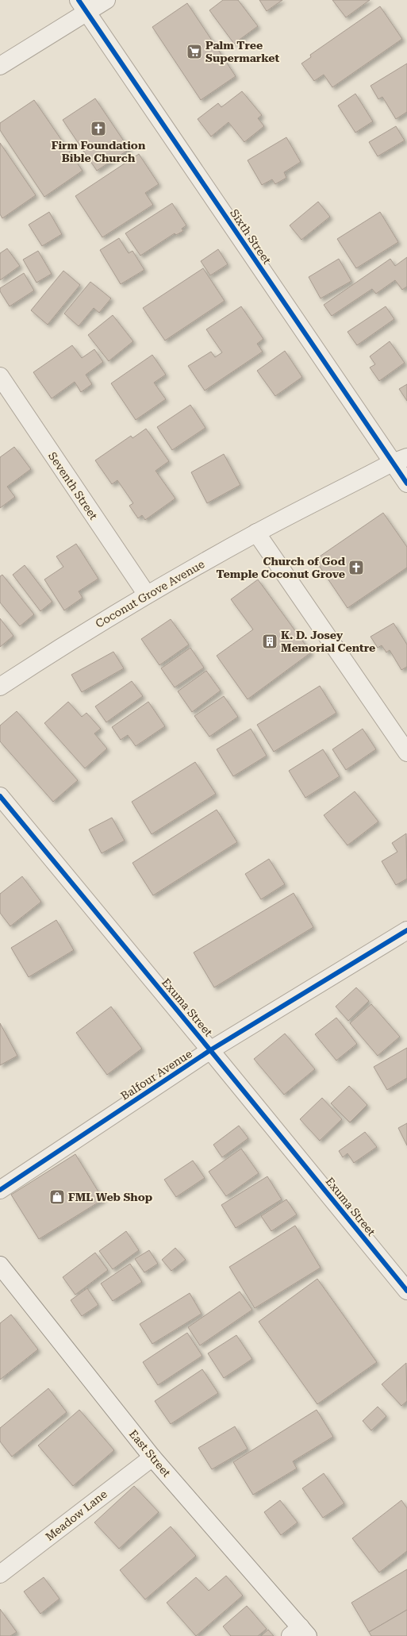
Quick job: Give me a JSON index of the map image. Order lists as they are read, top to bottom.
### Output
{
  "streets": {
    "street": [
      "Sixth Street",
      "Seventh Street",
      "Coconut Grove Avenue",
      "Exuma Street",
      "Balfour Avenue",
      "East Street",
      "Meadow Lane"
    ]
  },
  "crossings": [
    ["Sixth Street", "Coconut Grove Avenue"],
    ["Seventh Street", "Coconut Grove Avenue"],
    ["Exuma Street", "Balfour Avenue"],
    ["East Street", "Meadow Lane"]
  ],
  "places": {
    "supermarket": ["Palm Tree Supermarket"],
    "church": ["Firm Foundation Bible Church", "Church of God Temple Coconut Grove"],
    "building": ["K. D. Josey Memorial Centre"],
    "shop": ["FML Web Shop"]
  }
}
